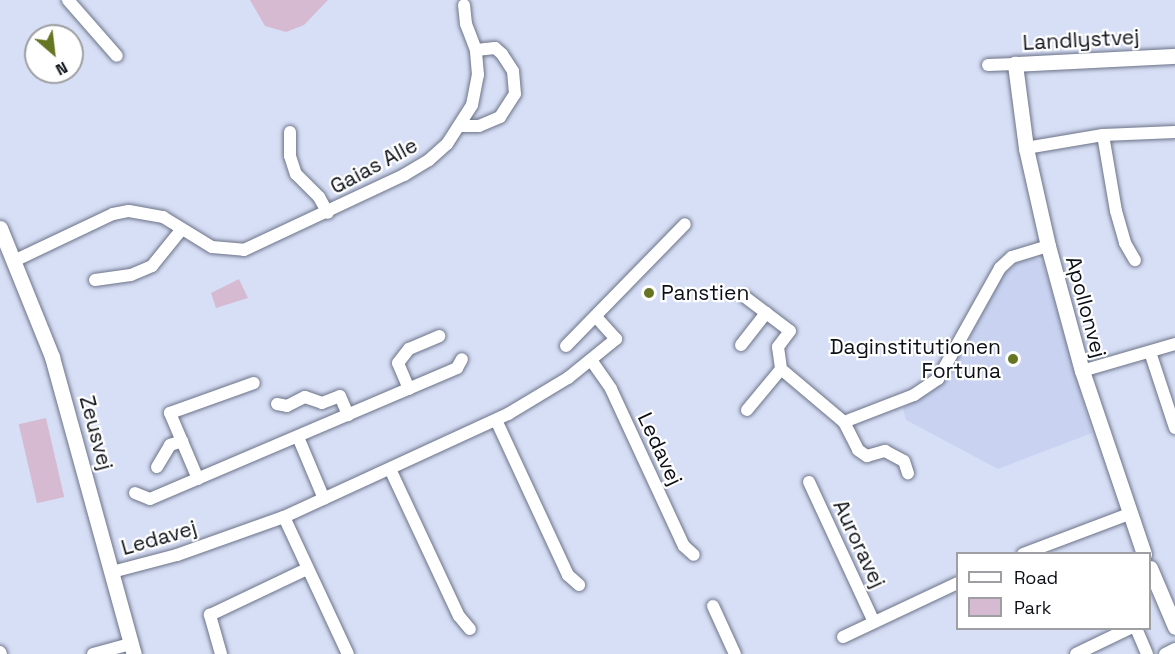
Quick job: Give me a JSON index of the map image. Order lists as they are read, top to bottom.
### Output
{
  "streets": {
    "street": [
      "Landlystvej",
      "Gaias Alle",
      "Apollonvej",
      "Zeusvej",
      "Ledavej",
      "Auroravej"
    ]
  },
  "crossings": [
    ["Landlystvej", "Apollonvej"],
    ["Gaias Alle", "Zeusvej"],
    ["Zeusvej", "Ledavej"]
  ],
  "places": ["Panstien", "Daginstitutionen Fortuna"],
  "legend": ["Road", "Park"],
  "north": "bottom right"
}
